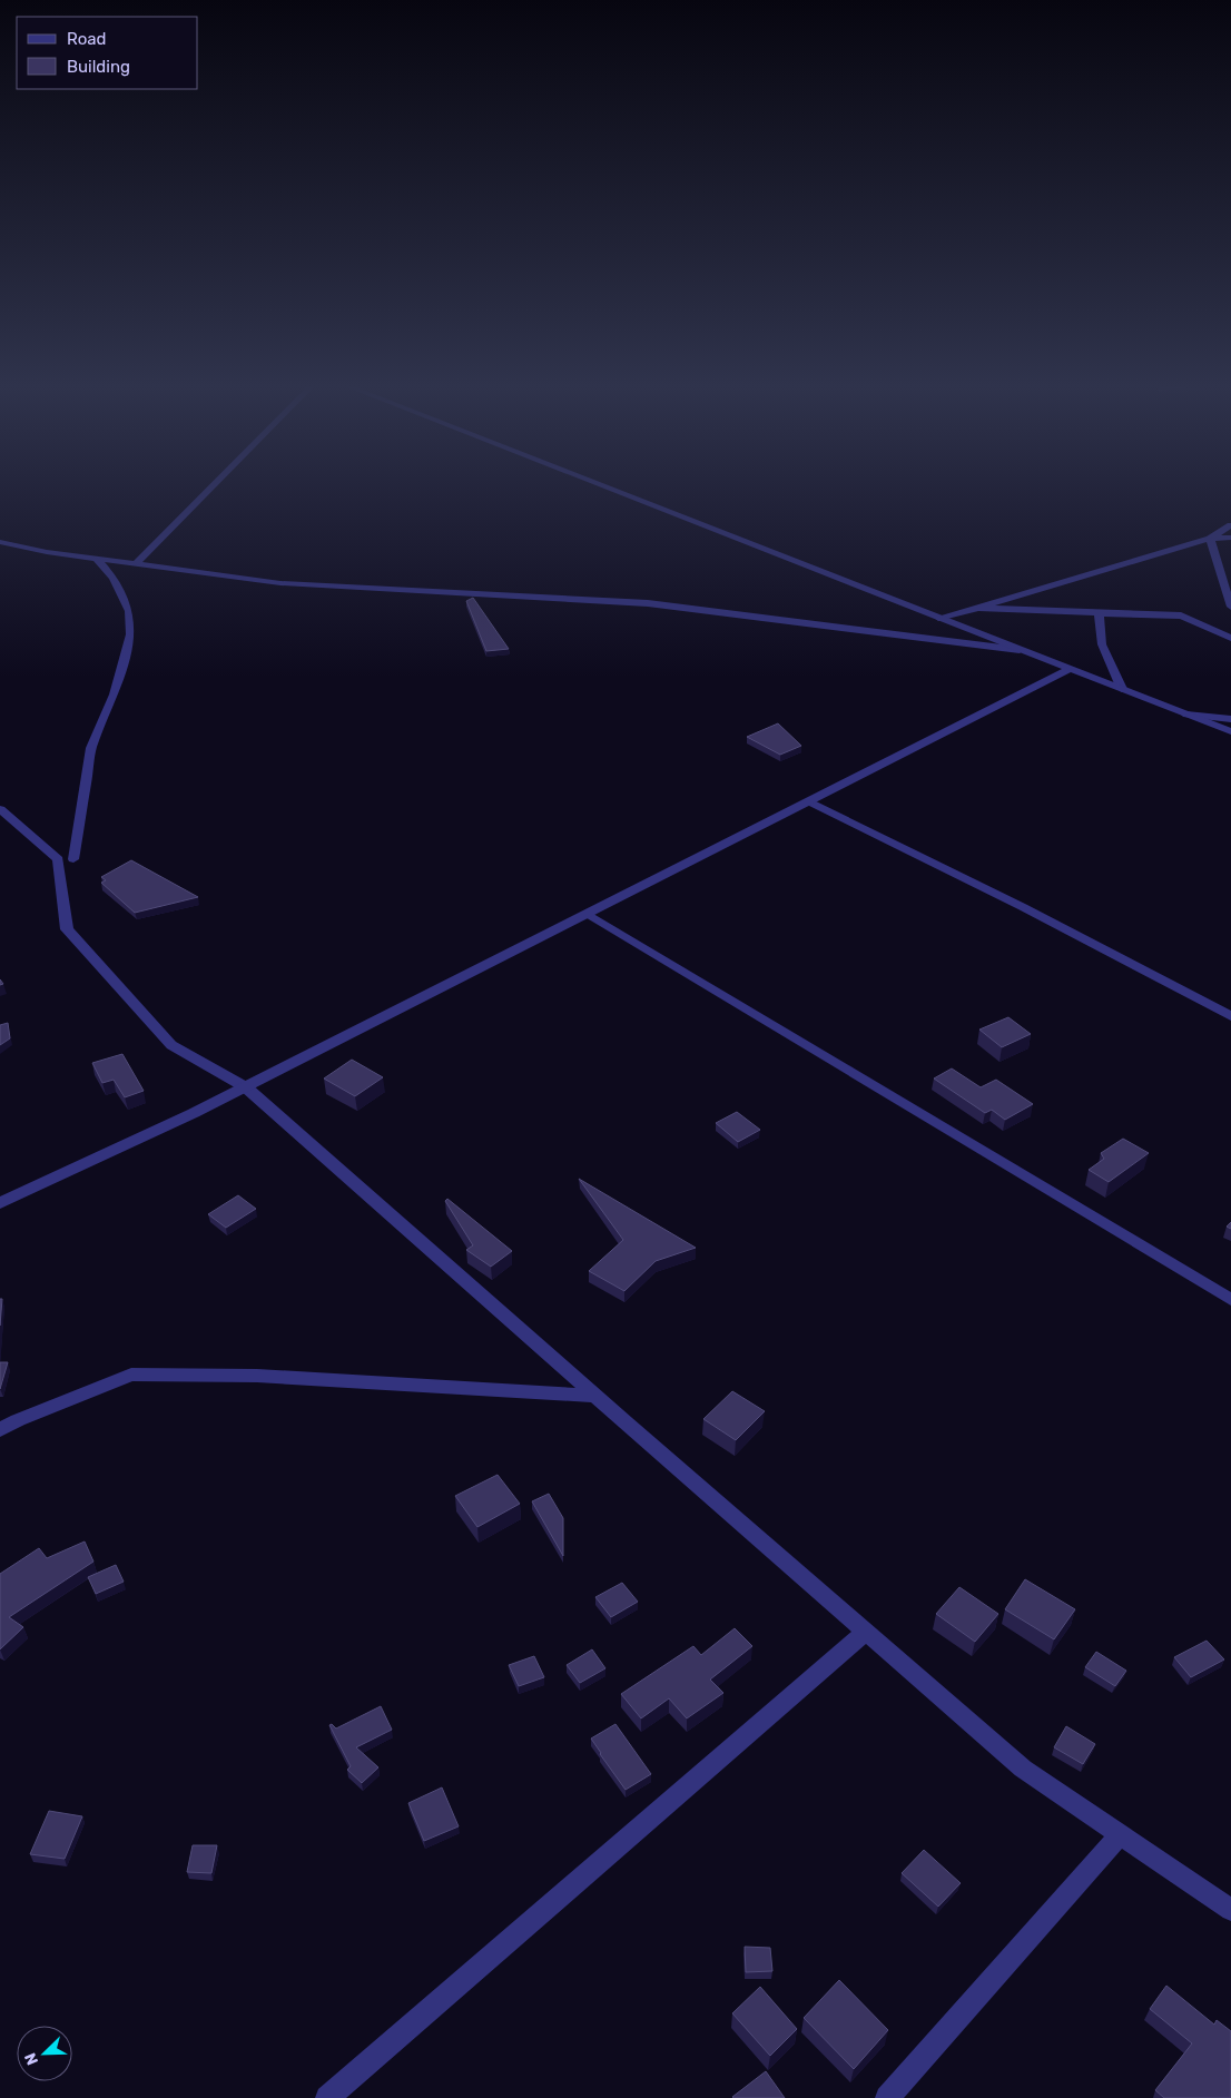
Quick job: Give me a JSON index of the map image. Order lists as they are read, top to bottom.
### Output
{
  "legend": ["Road", "Building"],
  "north": "bottom left"
}
